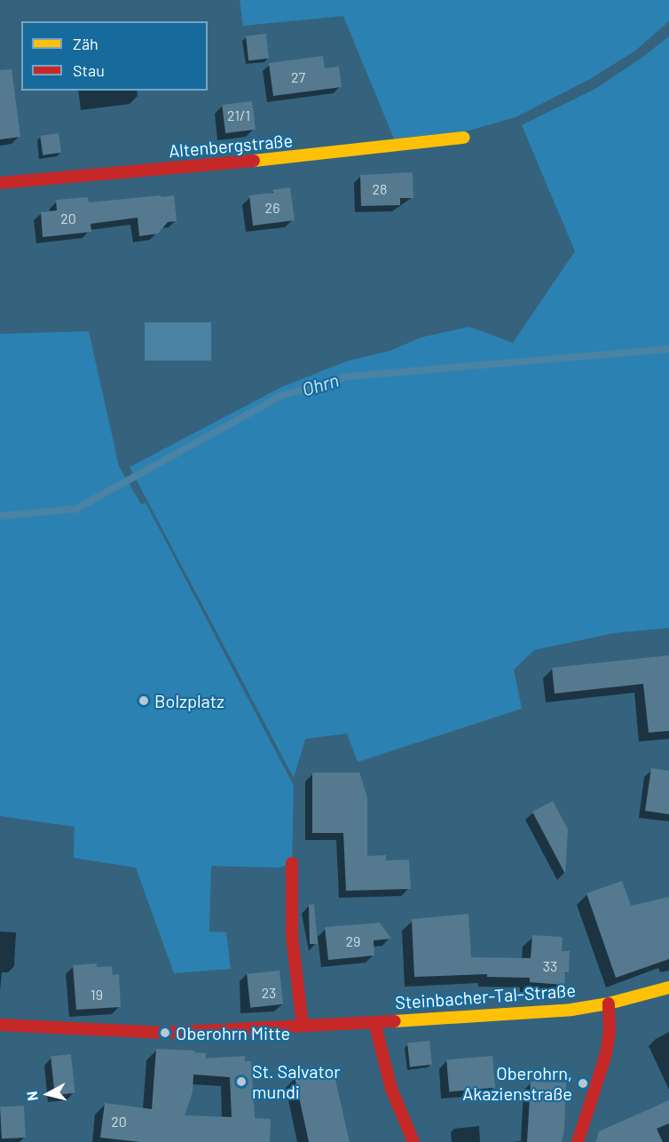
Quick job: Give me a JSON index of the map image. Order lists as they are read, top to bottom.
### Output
{
  "streets": {
    "street": ["Altenbergstraße", "Steinbacher-Tal-Straße"]
  },
  "water": ["Ohrn"],
  "places": [
    "Bolzplatz",
    "Oberohrn Mitte",
    "St. Salvator mundi",
    "Oberohrn, Akazienstraße"
  ],
  "house_numbers": [
    "27",
    "21/1",
    "28",
    "26",
    "20",
    "29",
    "33",
    "23",
    "19",
    "20"
  ],
  "legend": ["Zäh", "Stau"],
  "north": "left"
}
